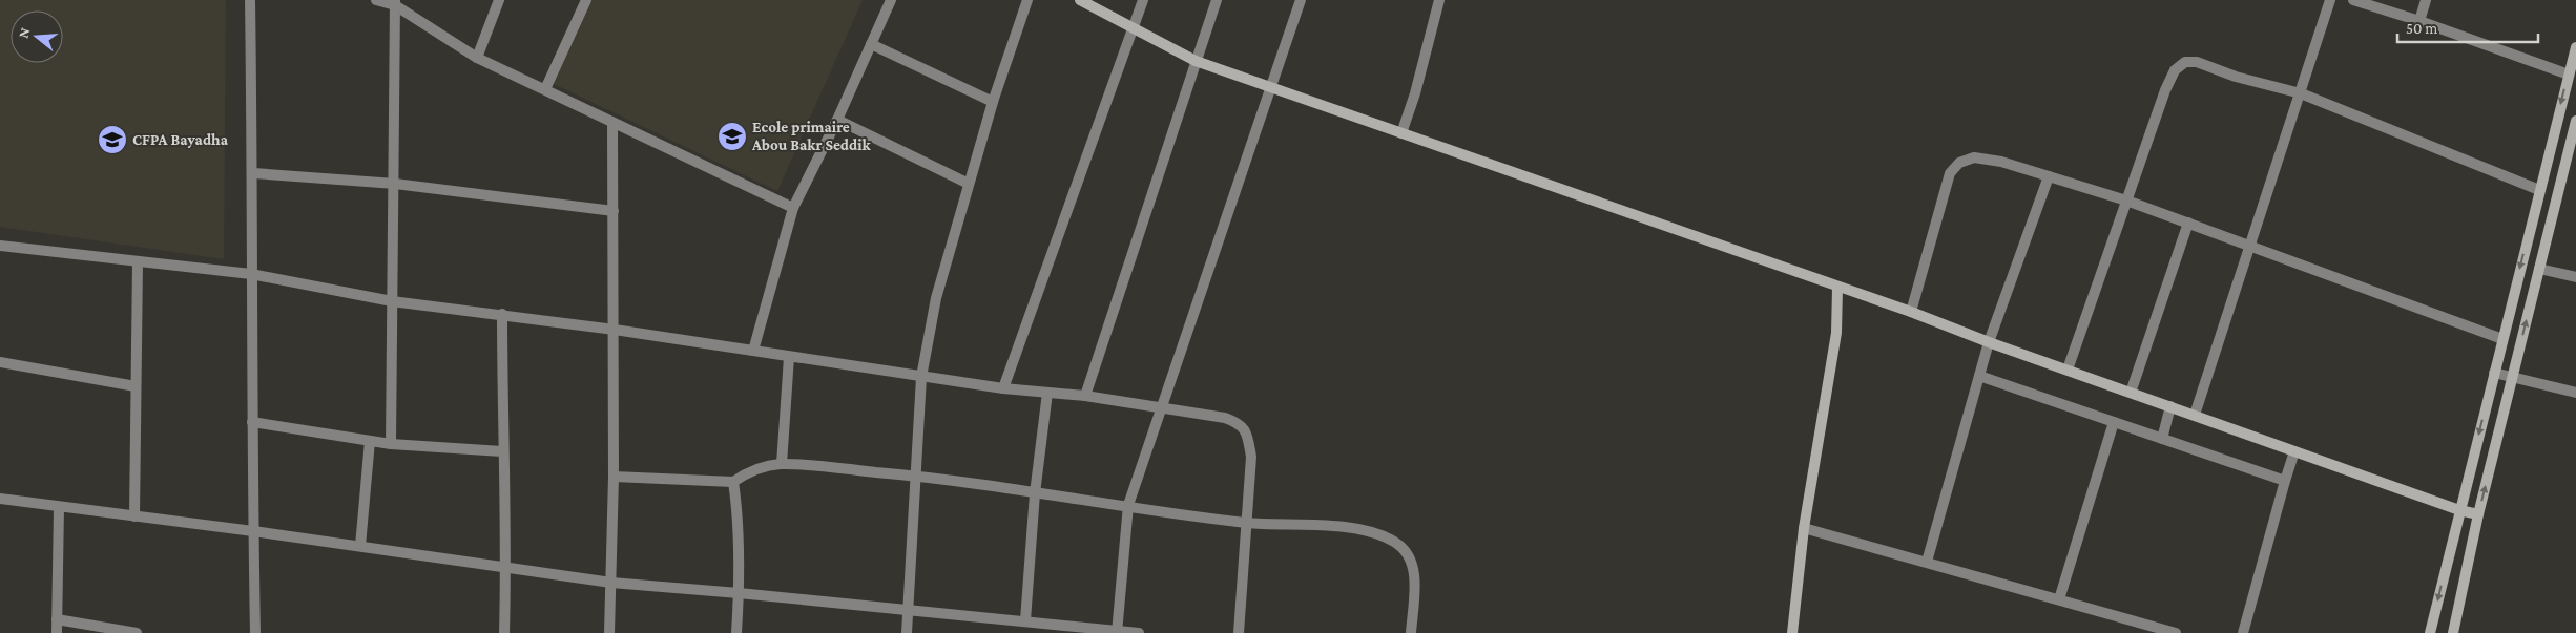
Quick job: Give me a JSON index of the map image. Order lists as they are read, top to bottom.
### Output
{
  "places": {
    "school or university": ["Ecole primaire Abou Bakr Seddik", "CFPA Bayadha"]
  },
  "scale_bar": "50 m",
  "north": "left"
}
